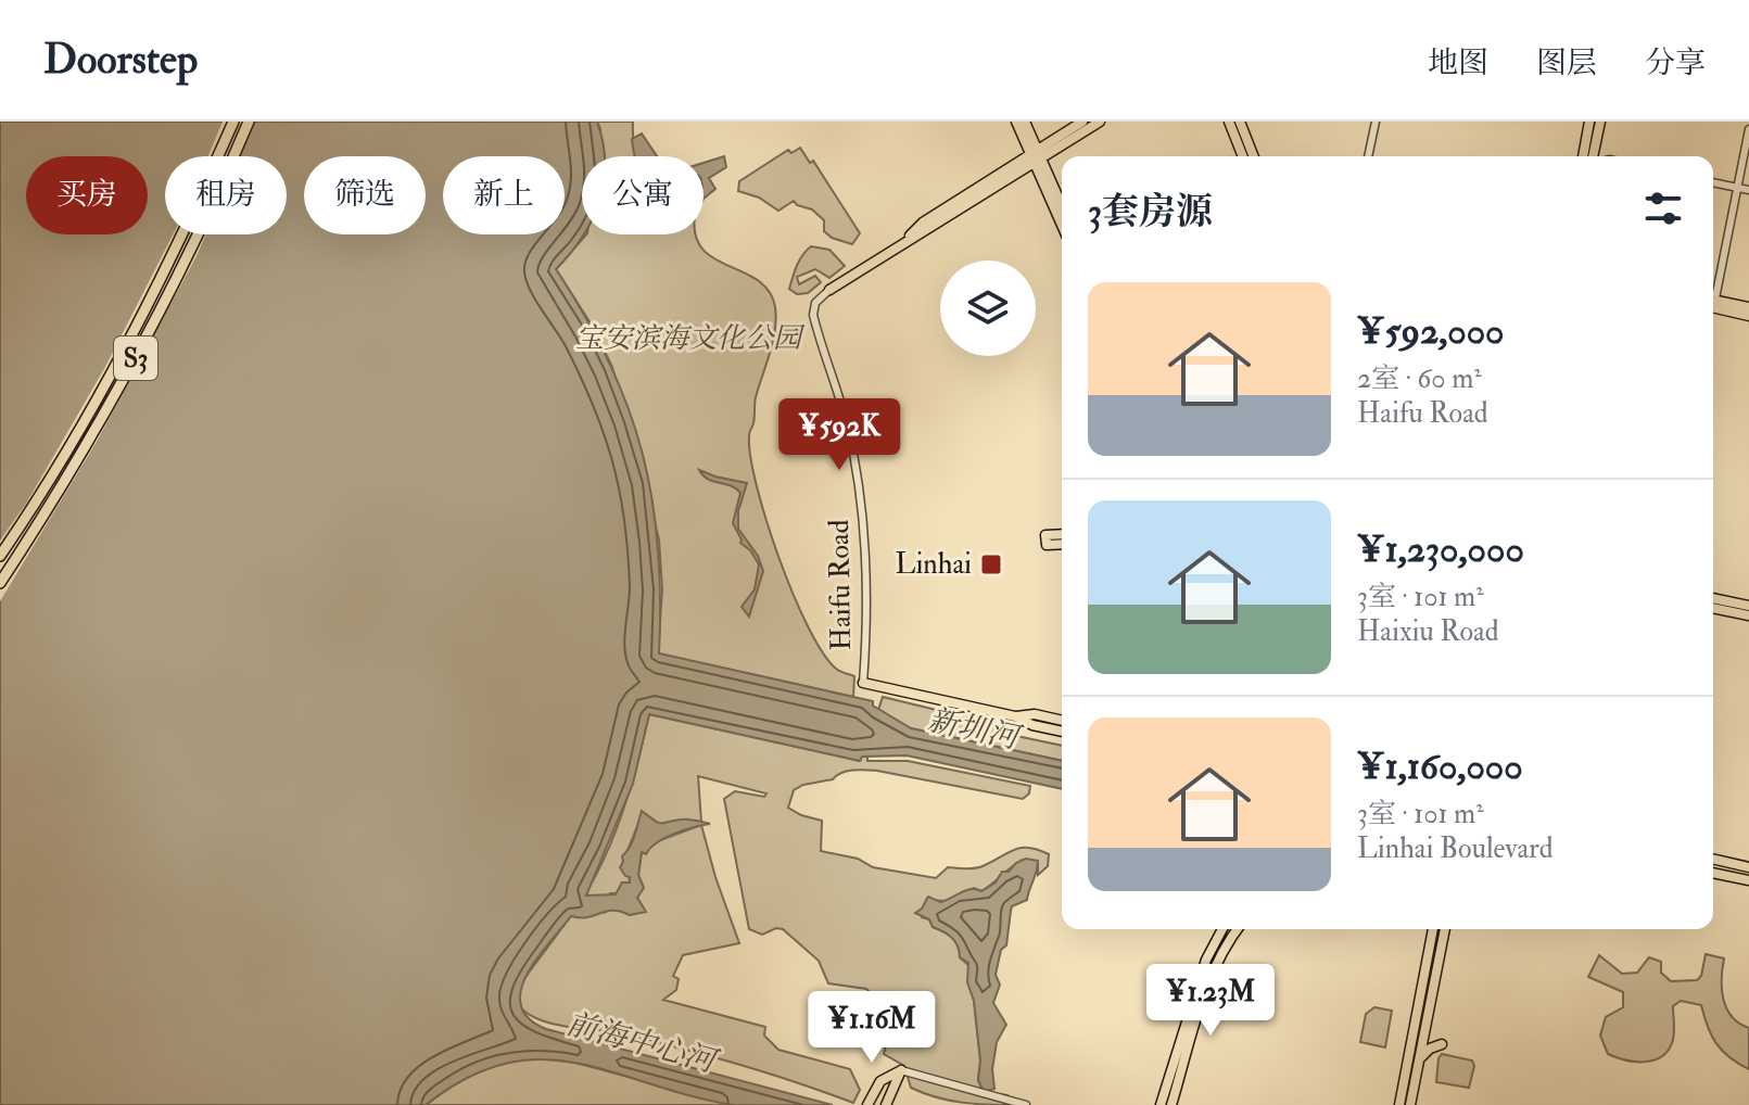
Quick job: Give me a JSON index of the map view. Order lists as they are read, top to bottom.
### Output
{
  "streets": {
    "highway": ["S3"],
    "street": ["Haifu Road"]
  },
  "water": ["新圳河", "前海中心河"],
  "parks": ["宝安滨海文化公园"],
  "places": {
    "transit": ["Linhai"]
  },
  "page": {
    "header": "Doorstep",
    "nav": ["地图", "图层", "分享"],
    "chip": [
      "买房",
      "租房",
      "筛选",
      "新上",
      "公寓"
    ],
    "heading": "3套房源",
    "list": [
      {
        "name": "¥592,000",
        "note": "2室 · 60 m² · Haifu Road"
      },
      {
        "name": "¥1,230,000",
        "note": "3室 · 101 m² · Haixiu Road"
      },
      {
        "name": "¥1,160,000",
        "note": "3室 · 101 m² · Linhai Boulevard"
      }
    ],
    "price": ["¥592K", "¥1.23M", "¥1.16M"]
  }
}
